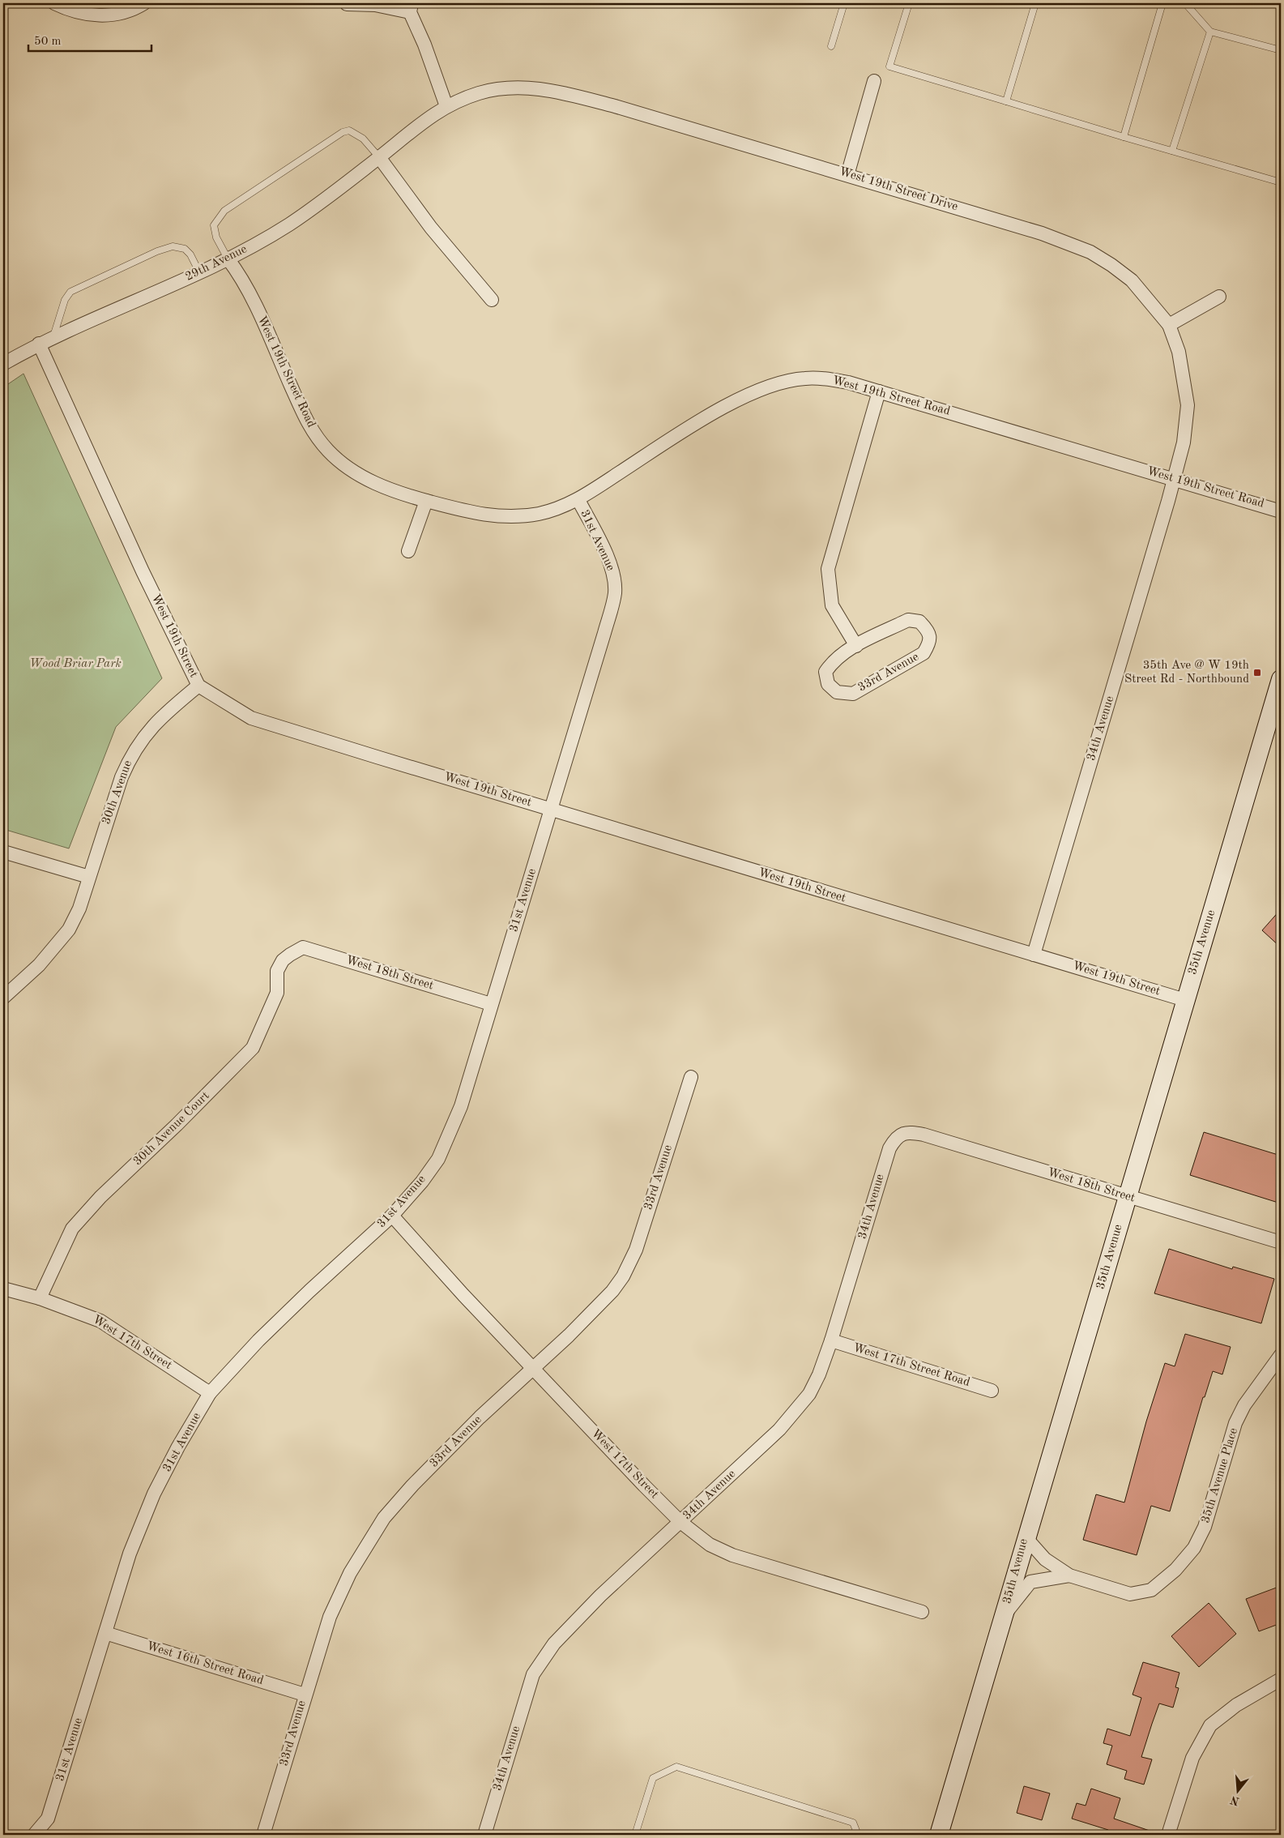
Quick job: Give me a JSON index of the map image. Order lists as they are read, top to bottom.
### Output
{
  "streets": {
    "main road": ["35th Avenue"],
    "street": [
      "West 19th Street Drive",
      "29th Avenue",
      "West 19th Street Road",
      "31st Avenue",
      "West 19th Street",
      "33rd Avenue",
      "34th Avenue",
      "30th Avenue",
      "West 18th Street",
      "30th Avenue Court",
      "West 17th Street",
      "West 17th Street Road",
      "35th Avenue Place",
      "West 16th Street Road"
    ]
  },
  "crossings": [
    ["West 19th Street Drive", "29th Avenue"],
    ["West 19th Street Drive", "West 19th Street Road"],
    ["West 19th Street Drive", "34th Avenue"],
    ["29th Avenue", "West 19th Street Road"],
    ["29th Avenue", "West 19th Street"],
    ["West 19th Street Road", "31st Avenue"],
    ["West 19th Street Road", "34th Avenue"],
    ["31st Avenue", "West 19th Street"],
    ["31st Avenue", "West 18th Street"],
    ["31st Avenue", "West 17th Street"],
    ["31st Avenue", "West 16th Street Road"],
    ["West 19th Street", "34th Avenue"],
    ["West 19th Street", "30th Avenue"],
    ["West 19th Street", "35th Avenue"],
    ["33rd Avenue", "West 17th Street"],
    ["33rd Avenue", "West 16th Street Road"],
    ["34th Avenue", "West 18th Street"],
    ["34th Avenue", "West 17th Street"],
    ["34th Avenue", "West 17th Street Road"],
    ["35th Avenue", "West 18th Street"],
    ["West 18th Street", "30th Avenue Court"],
    ["30th Avenue Court", "West 17th Street"]
  ],
  "parks": ["Wood Briar Park"],
  "places": {
    "transit": ["35th Ave @ W 19th Street Rd - Northbound"]
  },
  "scale_bar": "50 m",
  "north": "bottom"
}
